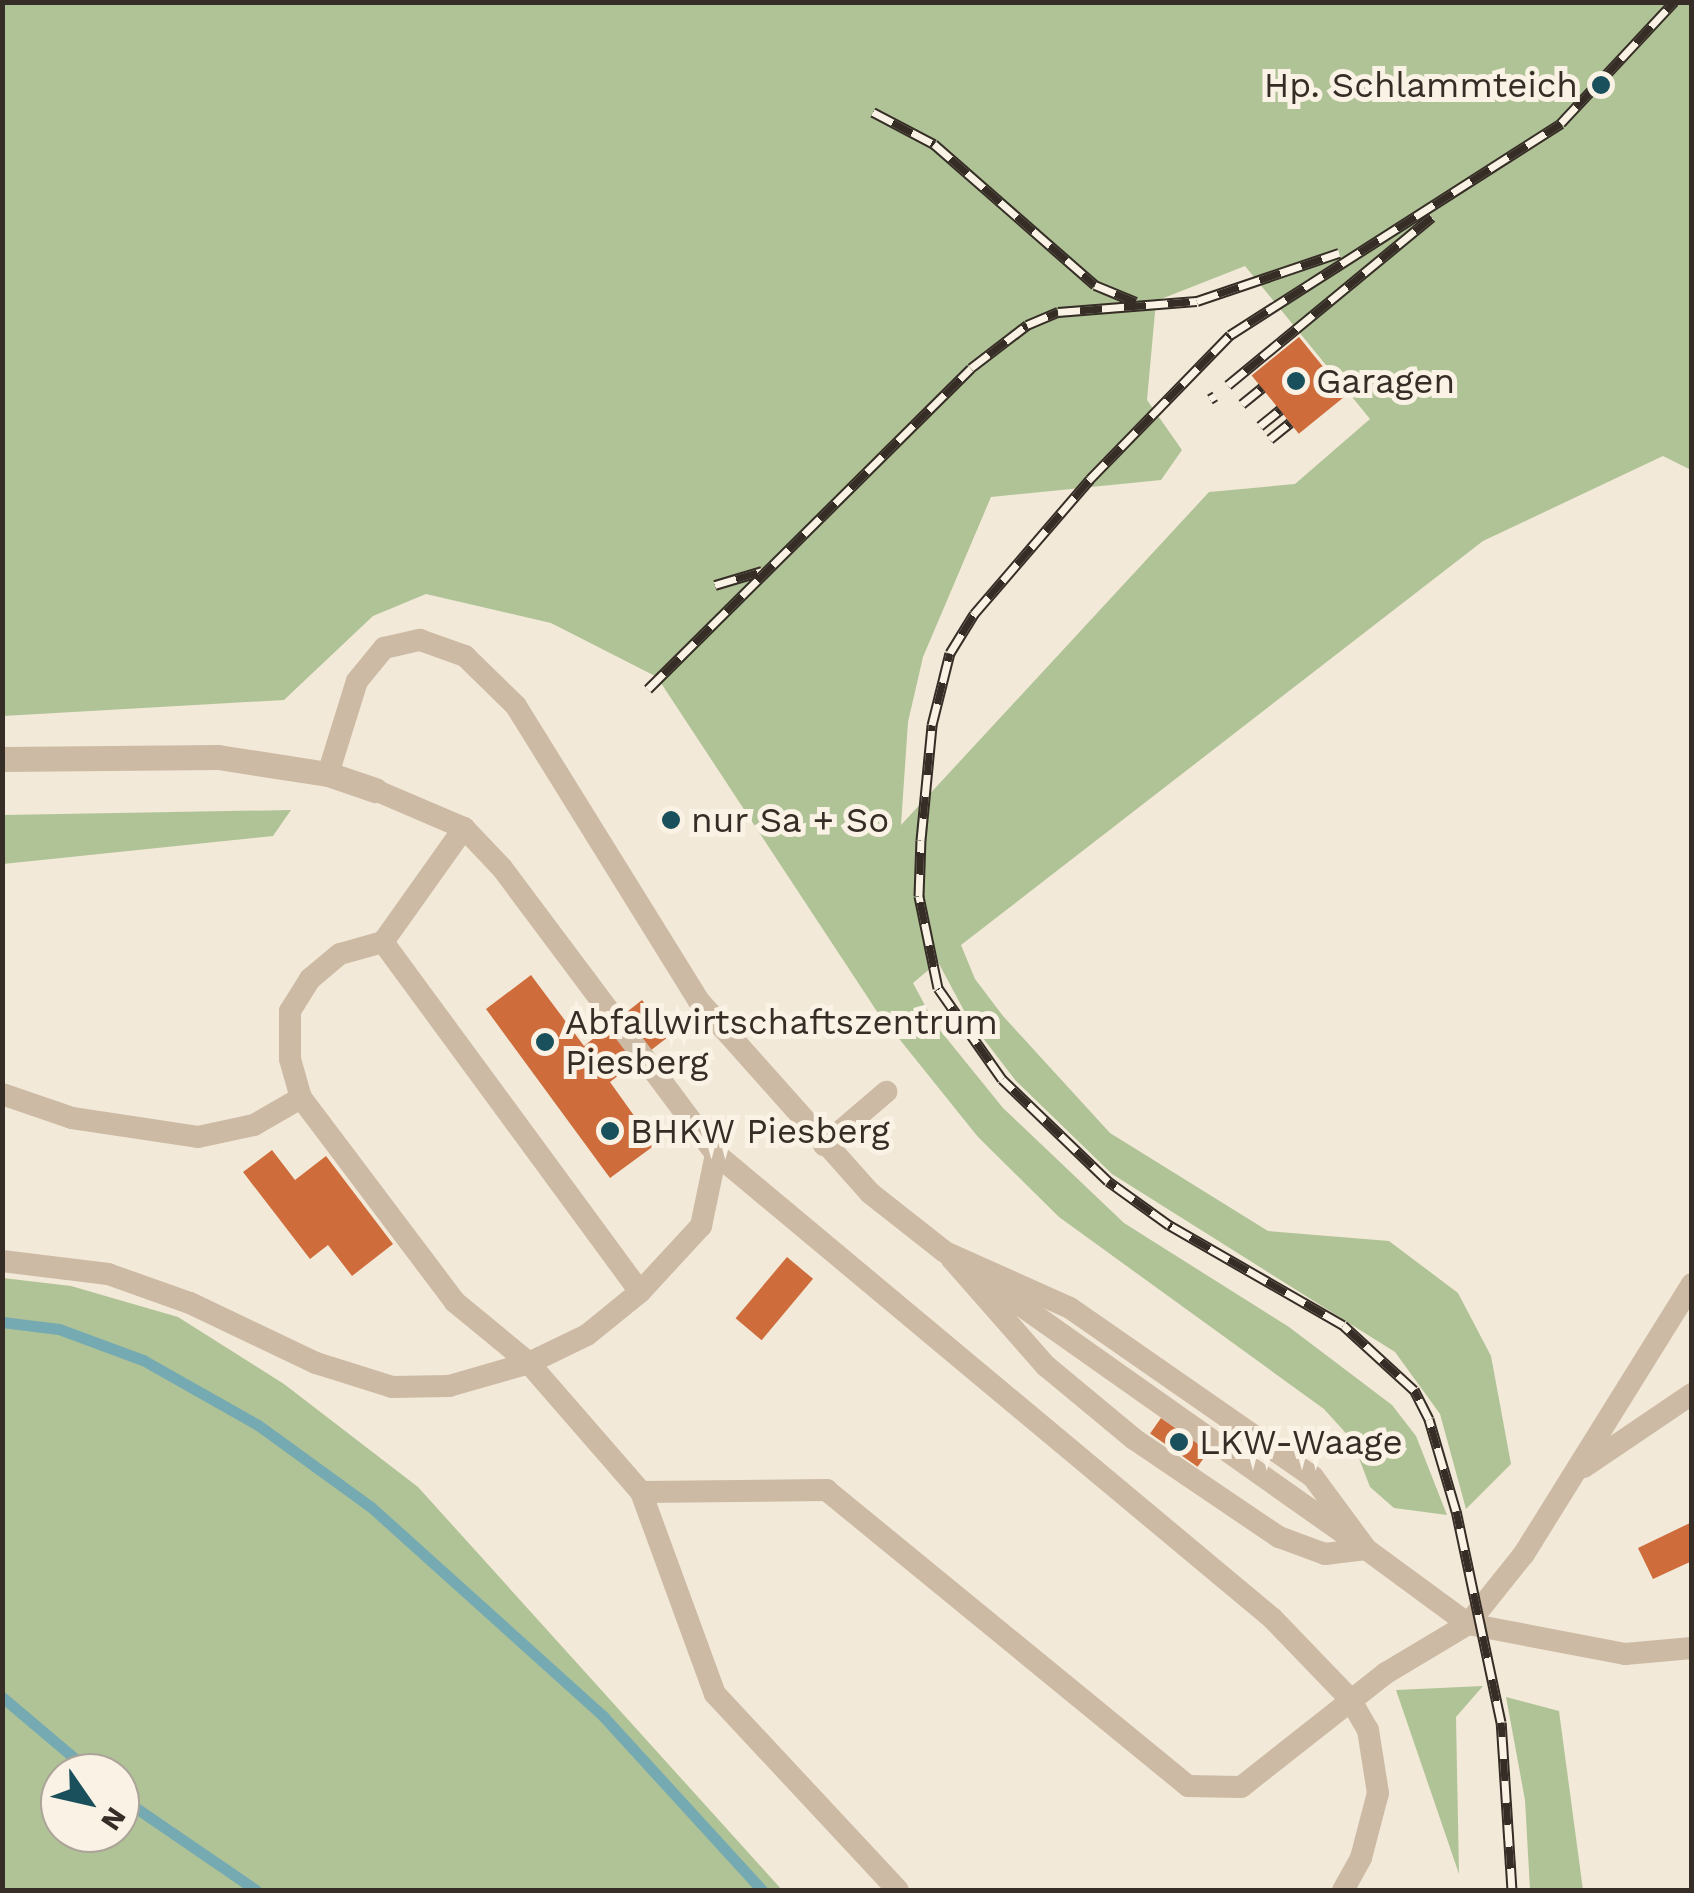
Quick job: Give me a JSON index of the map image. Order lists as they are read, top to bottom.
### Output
{
  "places": [
    "Hp. Schlammteich",
    "Garagen",
    "nur Sa + So",
    "Abfallwirtschaftszentrum Piesberg",
    "BHKW Piesberg",
    "LKW-Waage"
  ],
  "north": "bottom right"
}
